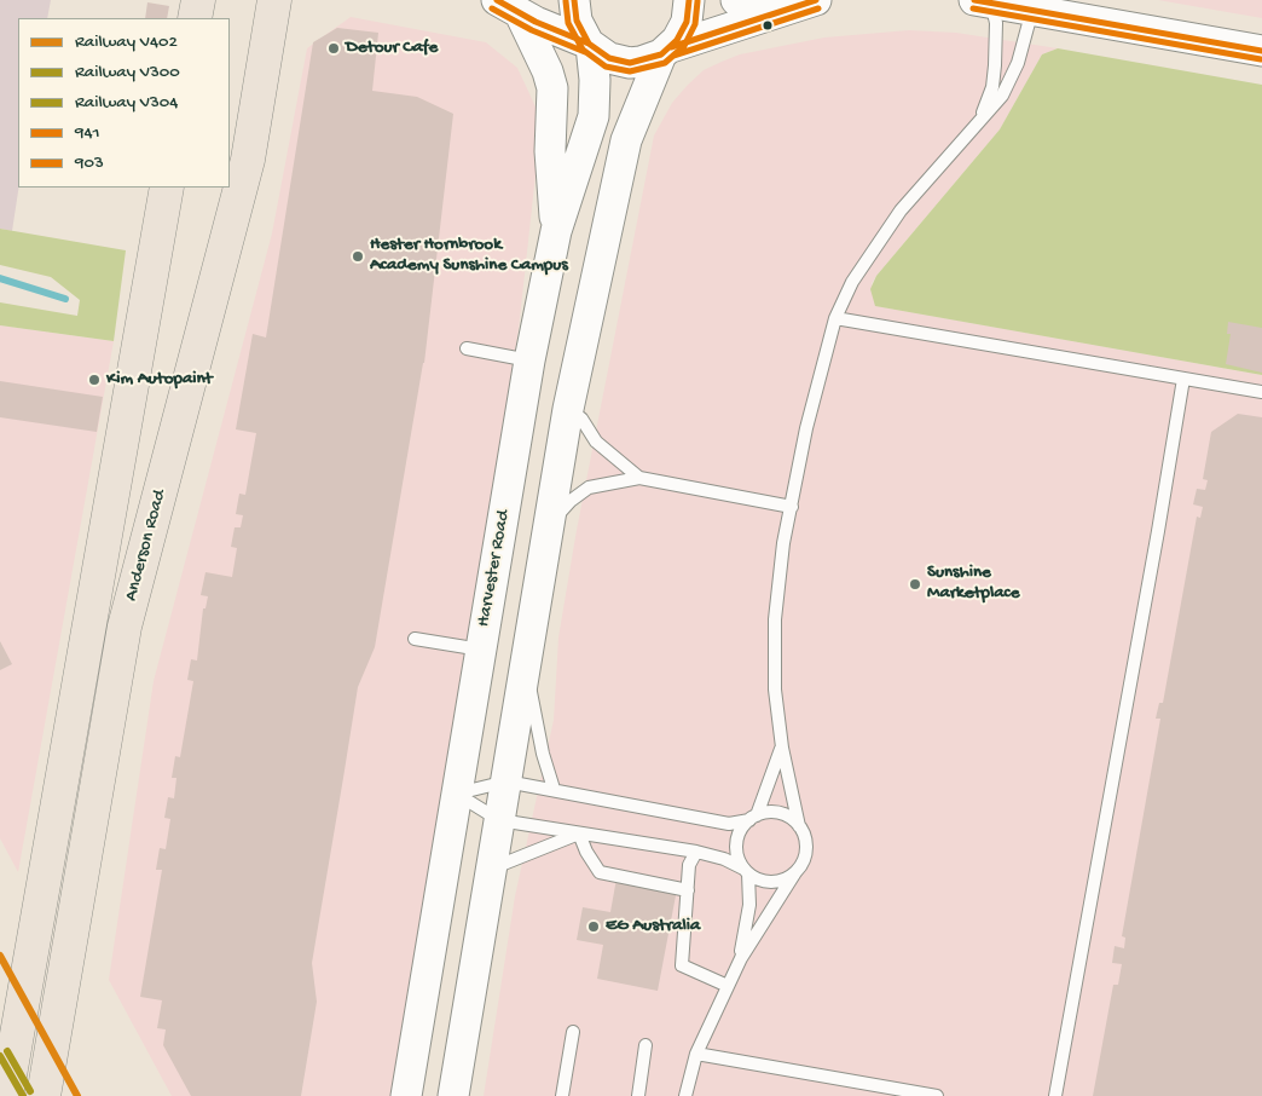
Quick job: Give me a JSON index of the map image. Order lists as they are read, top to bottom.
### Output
{
  "streets": {
    "main road": ["Anderson Road"],
    "street": ["Harvester Road"]
  },
  "places": [
    "Detour Cafe",
    "Hester Hornbrook Academy Sunshine Campus",
    "Kim Autopaint",
    "Sunshine Marketplace",
    "EG Australia"
  ],
  "lines": [
    "transit line 941",
    "transit line 903",
    "rail line V402",
    "rail line V304",
    "rail line V300"
  ],
  "legend": [
    "Railway V402",
    "Railway V300",
    "Railway V304",
    "941",
    "903"
  ]
}
